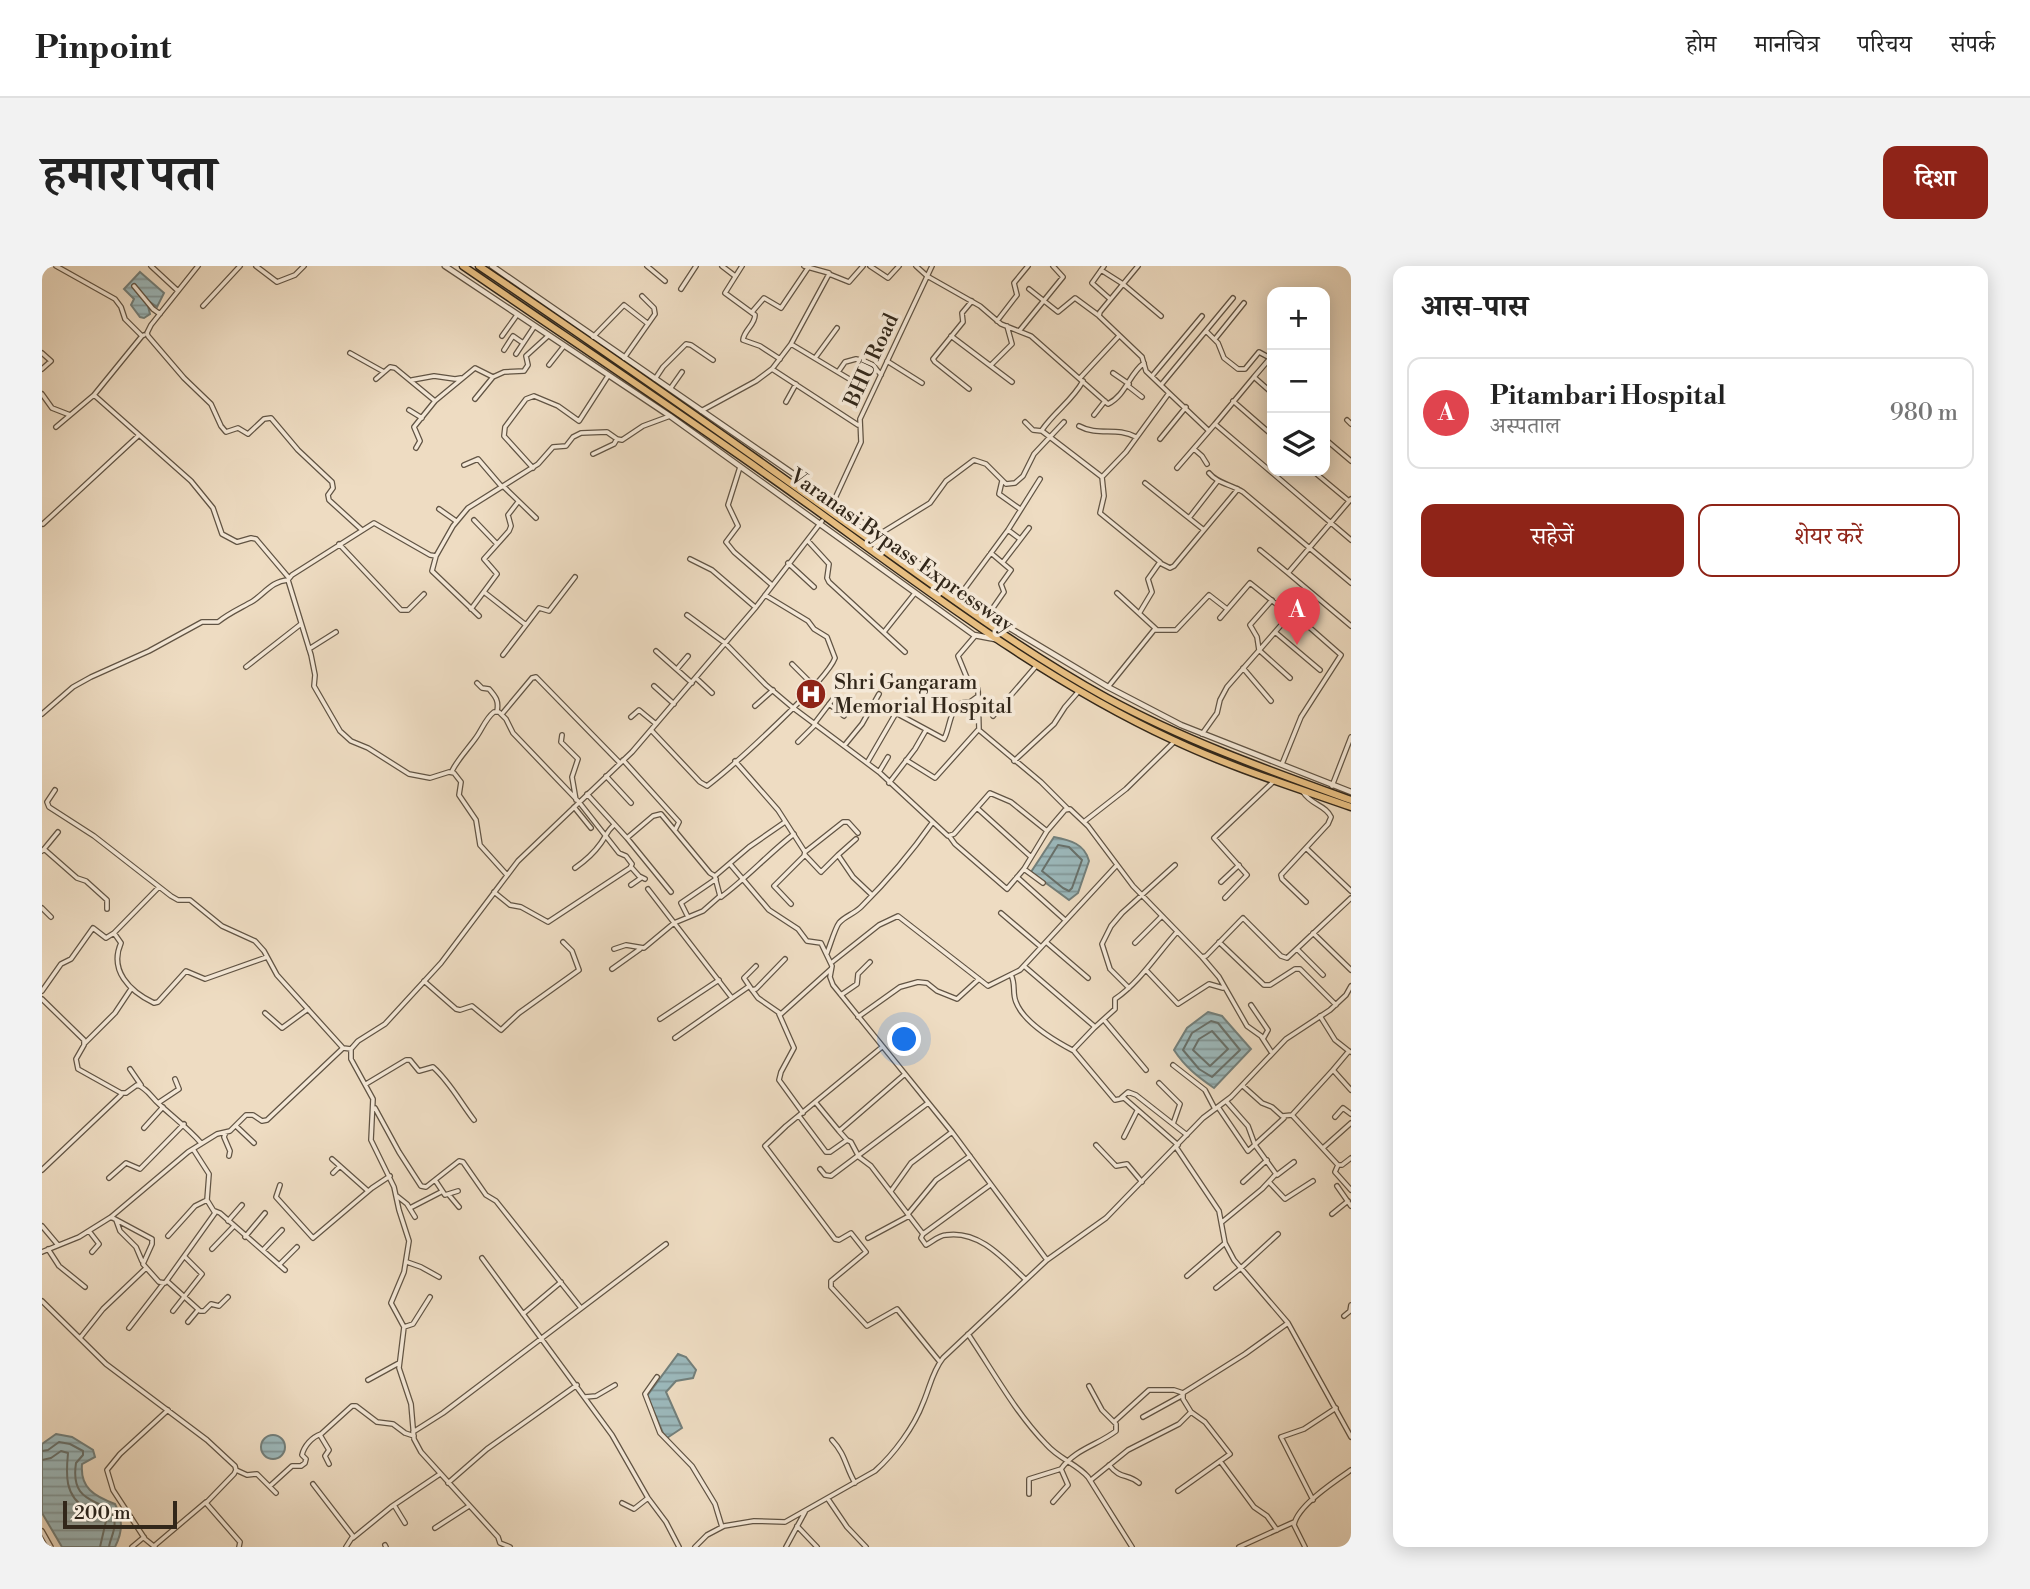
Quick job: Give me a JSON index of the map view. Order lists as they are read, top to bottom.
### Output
{
  "streets": {
    "highway": ["Varanasi Bypass Expressway"],
    "street": ["BHU Road"]
  },
  "places": {
    "hospital": ["Shri Gangaram Memorial Hospital"]
  },
  "scale_bar": "200 m",
  "page": {
    "header": "Pinpoint",
    "nav": [
      "होम",
      "मानचित्र",
      "परिचय",
      "संपर्क"
    ],
    "title": "हमारा पता",
    "buttons": [
      "दिशा",
      ["सहेजें", "शेयर करें"]
    ],
    "heading": "आस-पास",
    "map_buttons": ["+", "−"],
    "list": [
      {
        "mark": "A",
        "name": "Pitambari Hospital",
        "note": "अस्पताल",
        "value": "980 m"
      }
    ],
    "pins": "A",
    "scale": "200 m"
  }
}
